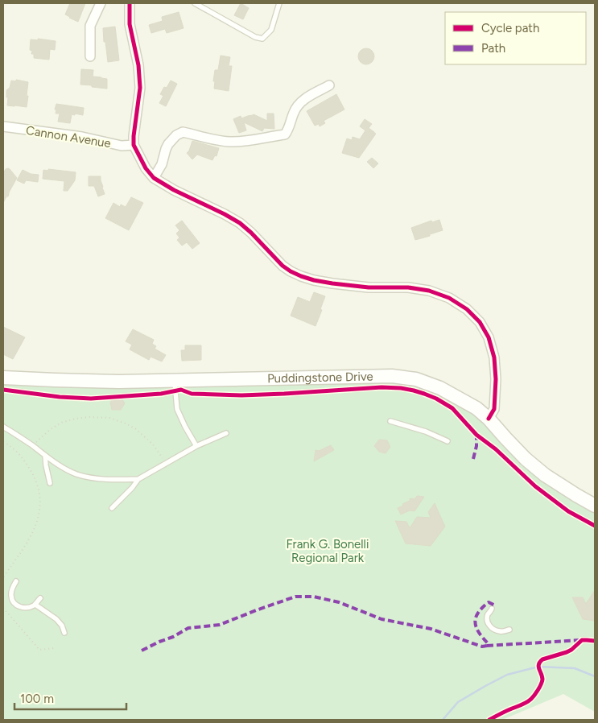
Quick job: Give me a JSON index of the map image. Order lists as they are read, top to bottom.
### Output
{
  "streets": {
    "street": ["Cannon Avenue", "Puddingstone Drive"]
  },
  "parks": ["Frank G. Bonelli Regional Park"],
  "legend": ["Cycle path", "Path"],
  "scale_bar": "100 m"
}
